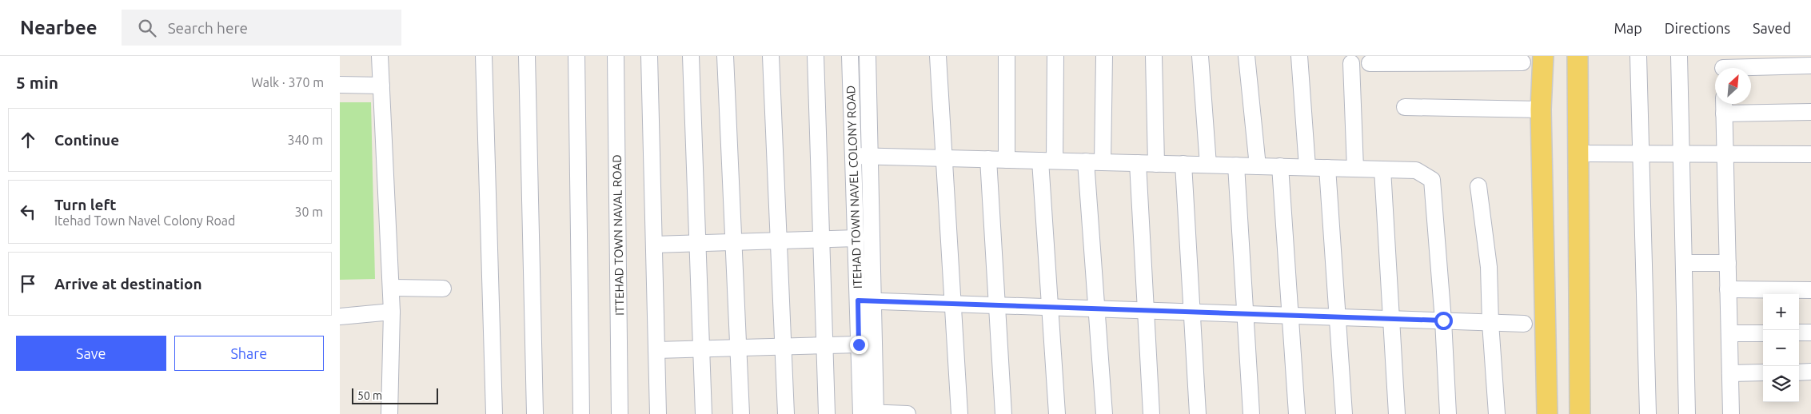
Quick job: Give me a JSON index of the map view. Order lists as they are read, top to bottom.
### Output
{
  "streets": {
    "street": ["ITEHAD TOWN NAVEL COLONY ROAD", "ITTEHAD TOWN NAVAL ROAD"]
  },
  "scale_bar": "50 m",
  "north": "top right",
  "page": {
    "header": "Nearbee",
    "search": "Search here",
    "nav": ["Map", "Directions", "Saved"],
    "heading": ["5 min", "Walk · 370 m"],
    "list": [
      ["Continue", "340 m"],
      ["Turn left", "Itehad Town Navel Colony Road", "30 m"],
      "Arrive at destination"
    ],
    "map_buttons": ["+", "−"],
    "buttons": ["Save", "Share"],
    "scale": "50 m"
  }
}
